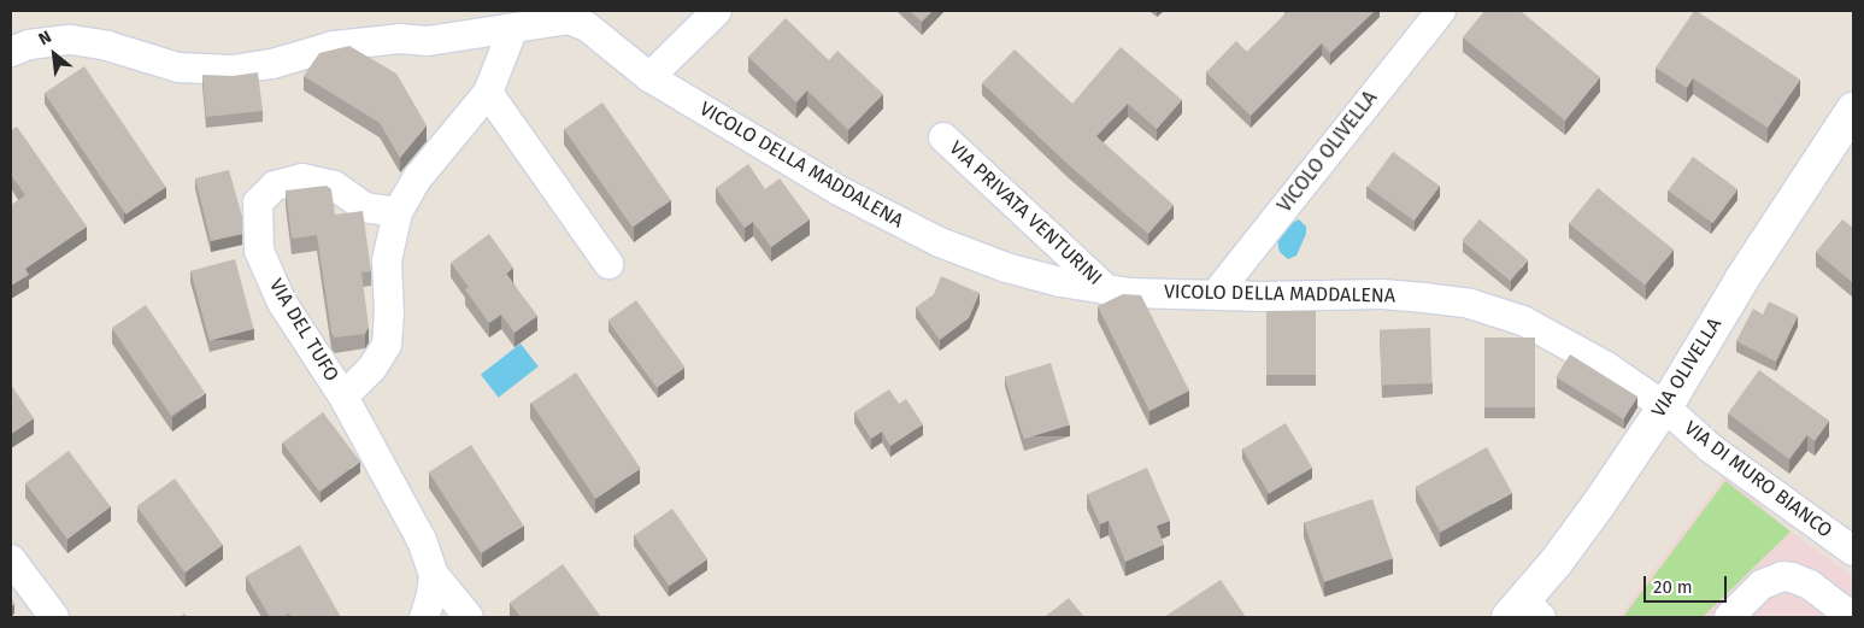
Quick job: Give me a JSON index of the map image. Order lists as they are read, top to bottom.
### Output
{
  "streets": {
    "main road": ["VIA OLIVELLA"],
    "street": [
      "VICOLO OLIVELLA",
      "VICOLO DELLA MADDALENA",
      "VIA PRIVATA VENTURINI",
      "VIA DEL TUFO",
      "VIA DI MURO BIANCO"
    ]
  },
  "crossings": [
    ["VICOLO OLIVELLA", "VICOLO DELLA MADDALENA"],
    ["VICOLO DELLA MADDALENA", "VIA PRIVATA VENTURINI"],
    ["VICOLO DELLA MADDALENA", "VIA DEL TUFO"],
    ["VICOLO DELLA MADDALENA", "VIA OLIVELLA"],
    ["VICOLO DELLA MADDALENA", "VIA DI MURO BIANCO"],
    ["VIA OLIVELLA", "VIA DI MURO BIANCO"]
  ],
  "scale_bar": "20 m",
  "north": "top left"
}
